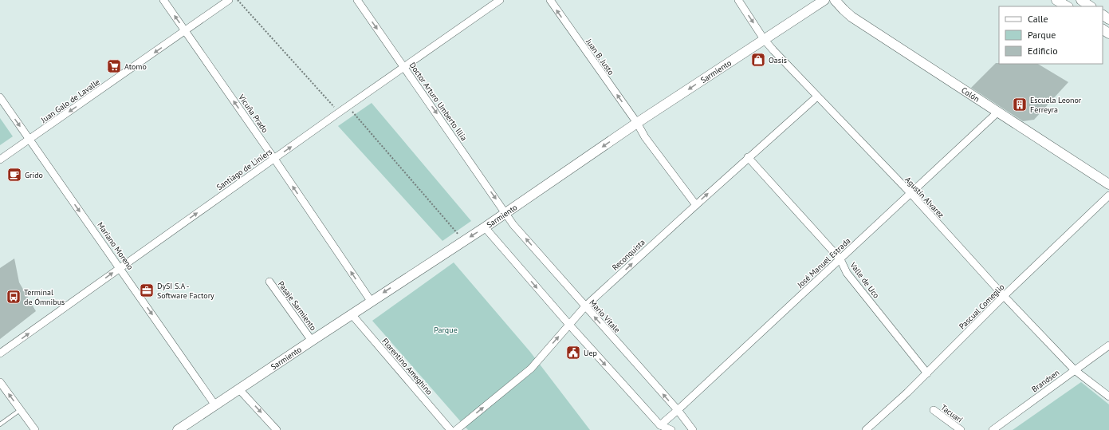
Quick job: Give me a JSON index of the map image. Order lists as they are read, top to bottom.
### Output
{
  "streets": {
    "street": [
      "Juan B. Justo",
      "Sarmiento",
      "Colón",
      "Juan Galo de Lavalle",
      "Doctor Arturo Umberto Illia",
      "Vicuña Prado",
      "Santiago de Liniers",
      "Agustín Alvarez",
      "Mariano Moreno",
      "Reconquista",
      "José Manuel Estrada",
      "Valle de Uco",
      "Pasaje Sarmiento",
      "Pascual Comeglio",
      "Mario Vitale",
      "Florentino Ameghino",
      "Brandsen",
      "Tacuarí"
    ]
  },
  "crossings": [
    ["Juan B. Justo", "Sarmiento"],
    ["Juan B. Justo", "Reconquista"],
    ["Sarmiento", "Doctor Arturo Umberto Illia"],
    ["Sarmiento", "Vicuña Prado"],
    ["Sarmiento", "Agustín Alvarez"],
    ["Sarmiento", "Mariano Moreno"],
    ["Sarmiento", "Pasaje Sarmiento"],
    ["Sarmiento", "Mario Vitale"],
    ["Sarmiento", "Florentino Ameghino"],
    ["Colón", "José Manuel Estrada"],
    ["Juan Galo de Lavalle", "Vicuña Prado"],
    ["Juan Galo de Lavalle", "Mariano Moreno"],
    ["Doctor Arturo Umberto Illia", "Santiago de Liniers"],
    ["Doctor Arturo Umberto Illia", "Mario Vitale"],
    ["Vicuña Prado", "Santiago de Liniers"],
    ["Santiago de Liniers", "Mariano Moreno"],
    ["Agustín Alvarez", "Reconquista"],
    ["Agustín Alvarez", "José Manuel Estrada"],
    ["Agustín Alvarez", "Pascual Comeglio"],
    ["Agustín Alvarez", "Brandsen"],
    ["Reconquista", "Valle de Uco"],
    ["Reconquista", "Mario Vitale"],
    ["José Manuel Estrada", "Valle de Uco"],
    ["José Manuel Estrada", "Mario Vitale"],
    ["Valle de Uco", "Pascual Comeglio"]
  ],
  "one_way": [
    "Juan B. Justo",
    "Sarmiento",
    "Juan Galo de Lavalle",
    "Doctor Arturo Umberto Illia",
    "Vicuña Prado",
    "Santiago de Liniers",
    "Mariano Moreno",
    "Reconquista"
  ],
  "parks": ["Parque"],
  "places": {
    "shop": ["Oasis"],
    "supermarket": ["Atomo"],
    "building": ["Escuela Leonor Ferreyra"],
    "cafe": ["Grido"],
    "office": ["DySI S.A - Software Factory"],
    "bus stop": ["Terminal de Ómnibus"],
    "public building": ["Uep"]
  },
  "legend": ["Calle", "Parque", "Edificio"]
}
